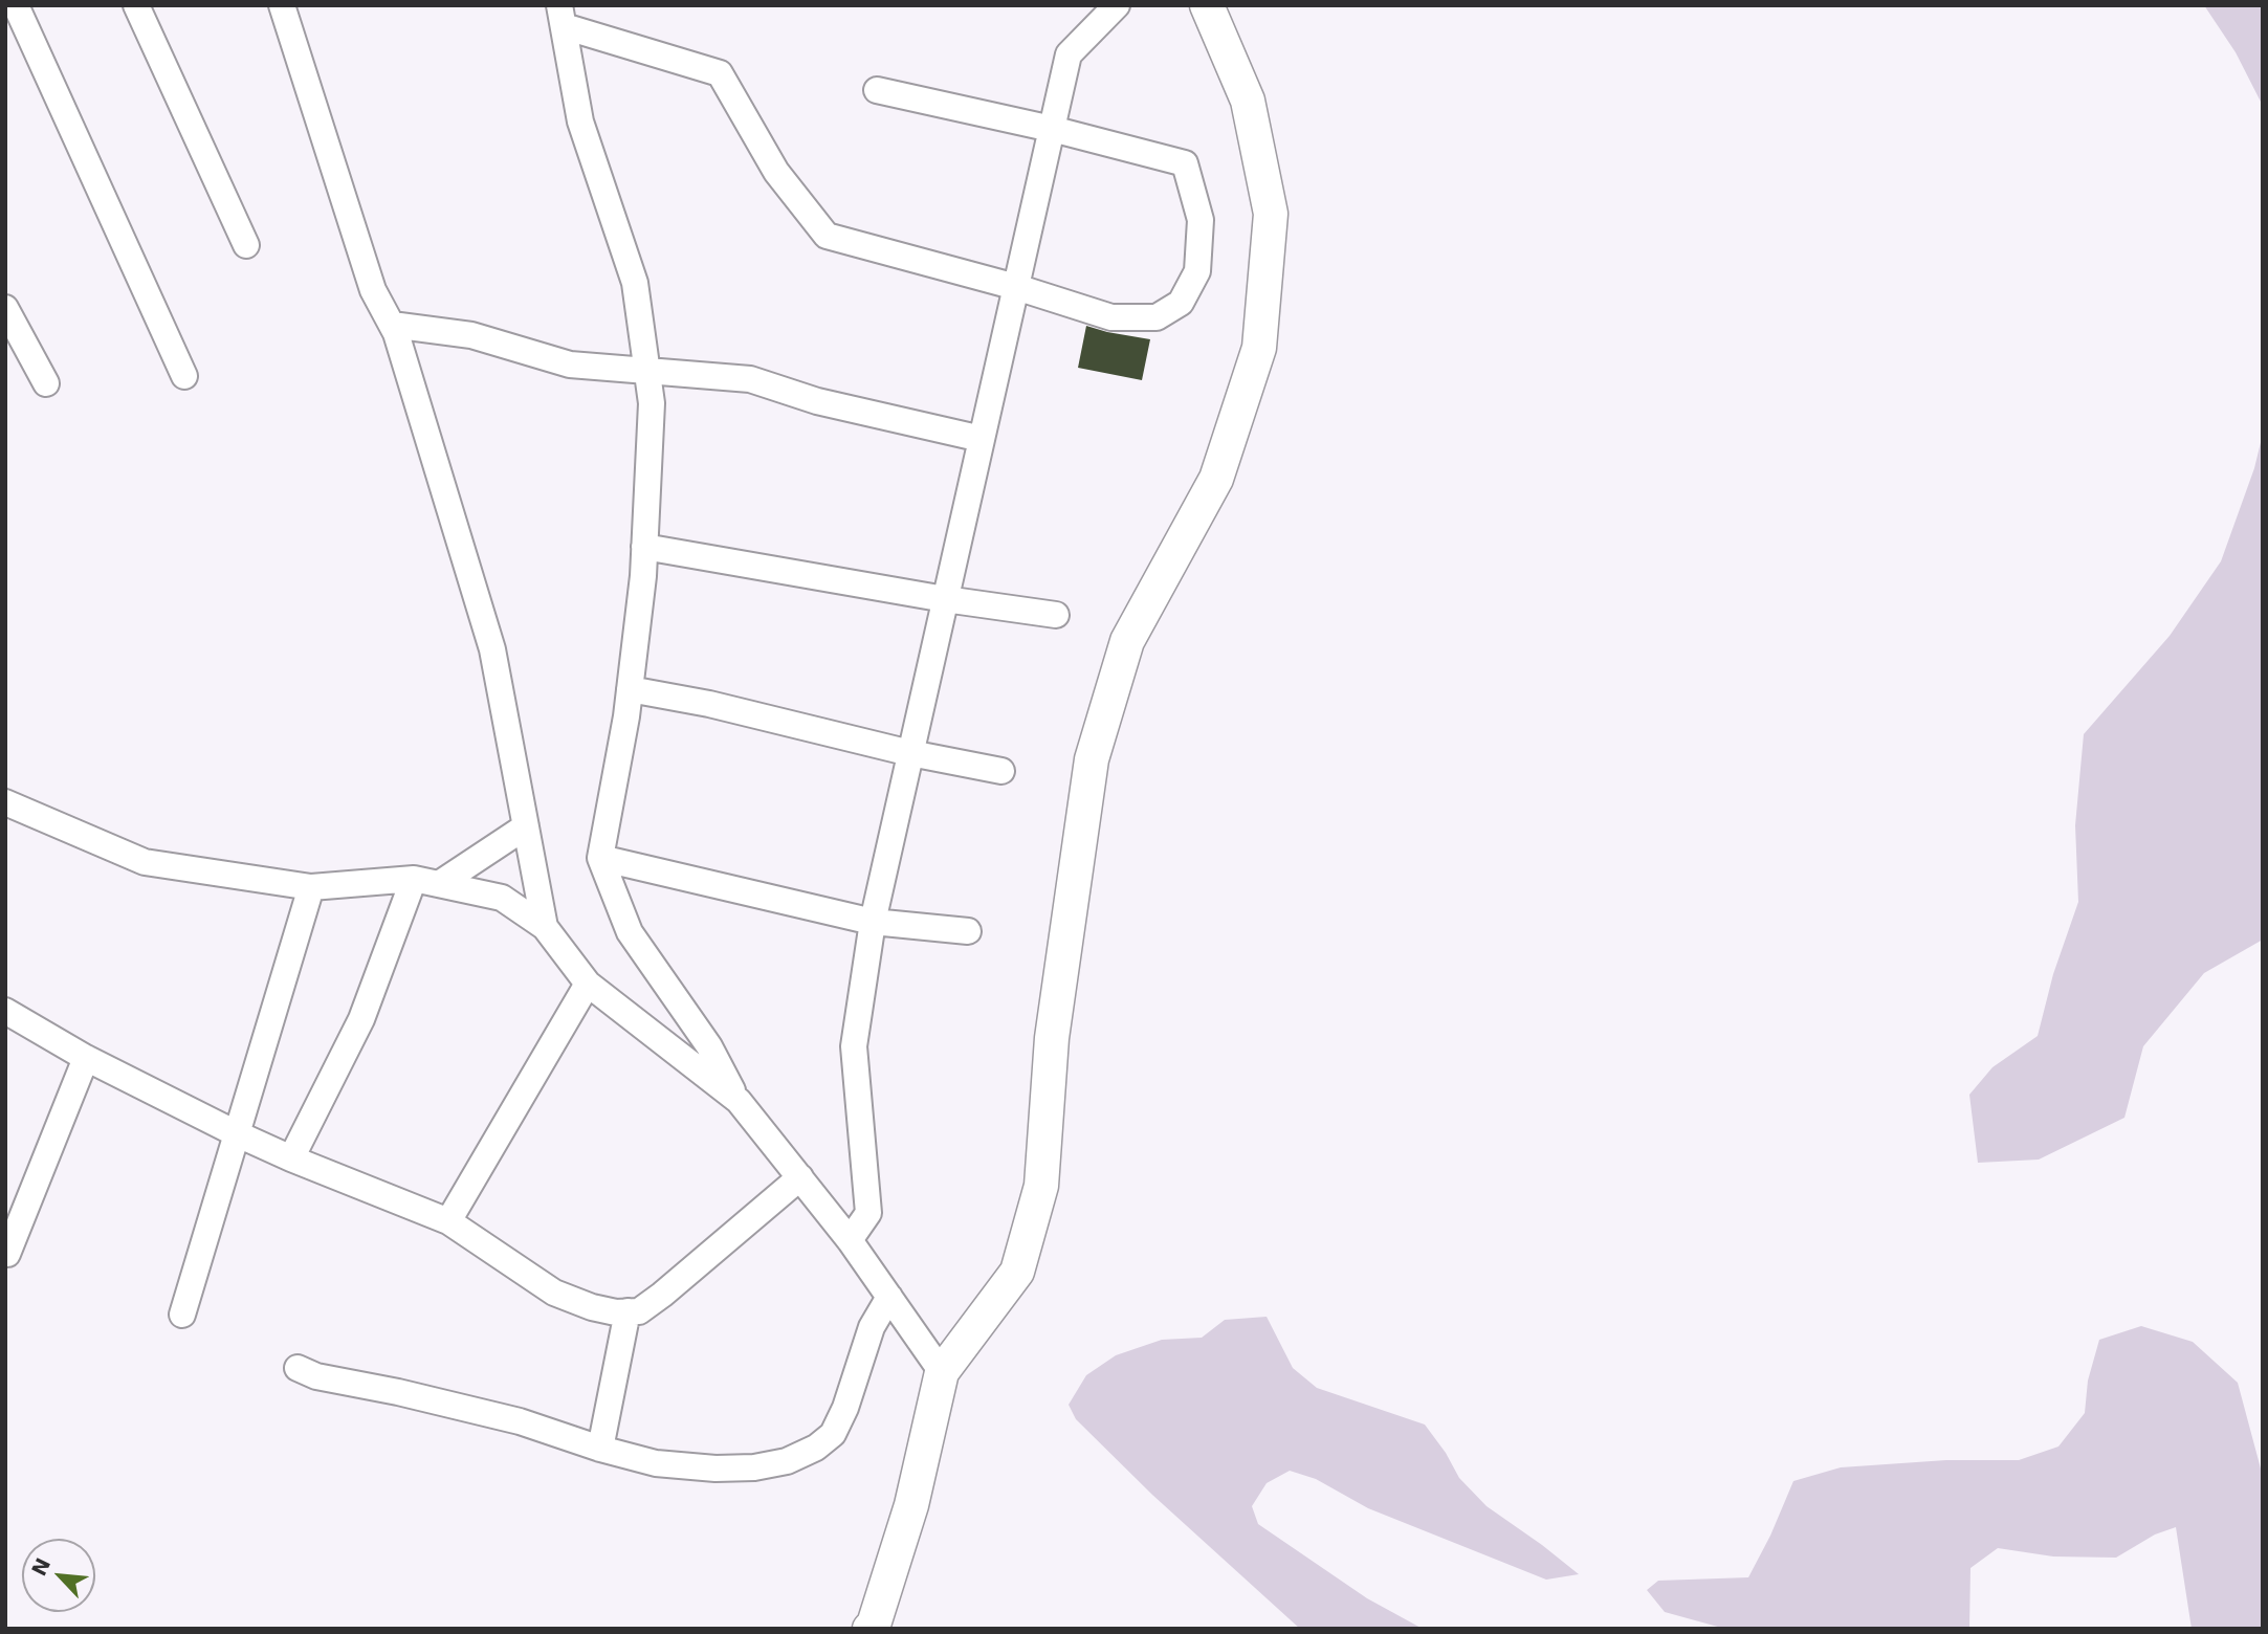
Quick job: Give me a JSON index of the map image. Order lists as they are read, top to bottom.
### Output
{
  "north": "top left"
}
